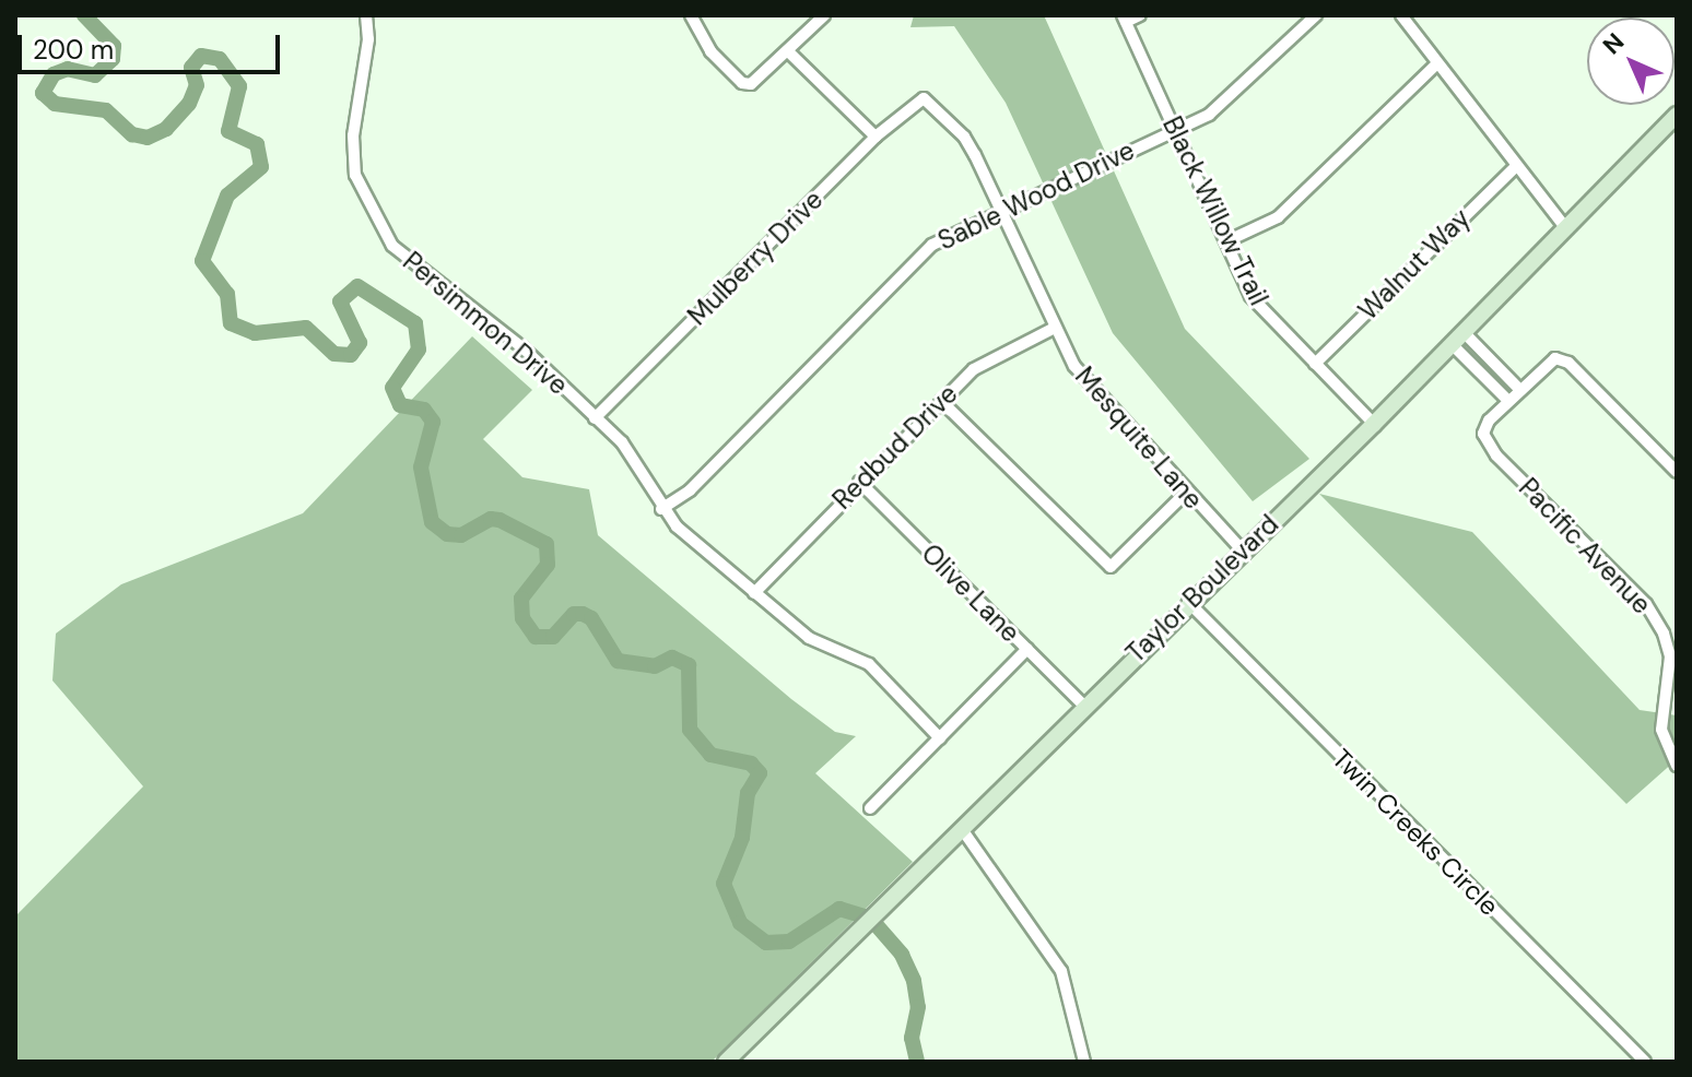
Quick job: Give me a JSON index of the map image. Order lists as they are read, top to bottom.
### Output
{
  "streets": {
    "street": [
      "Sable Wood Drive",
      "Black Willow Trail",
      "Mulberry Drive",
      "Walnut Way",
      "Persimmon Drive",
      "Mesquite Lane",
      "Redbud Drive",
      "Pacific Avenue",
      "Taylor Boulevard",
      "Olive Lane",
      "Twin Creeks Circle"
    ]
  },
  "crossings": [
    ["Sable Wood Drive", "Black Willow Trail"],
    ["Sable Wood Drive", "Persimmon Drive"],
    ["Sable Wood Drive", "Mesquite Lane"],
    ["Black Willow Trail", "Walnut Way"],
    ["Black Willow Trail", "Taylor Boulevard"],
    ["Mulberry Drive", "Persimmon Drive"],
    ["Mulberry Drive", "Mesquite Lane"],
    ["Persimmon Drive", "Redbud Drive"],
    ["Mesquite Lane", "Redbud Drive"],
    ["Mesquite Lane", "Taylor Boulevard"],
    ["Redbud Drive", "Olive Lane"],
    ["Taylor Boulevard", "Olive Lane"],
    ["Taylor Boulevard", "Twin Creeks Circle"]
  ],
  "scale_bar": "200 m",
  "north": "top left"
}
